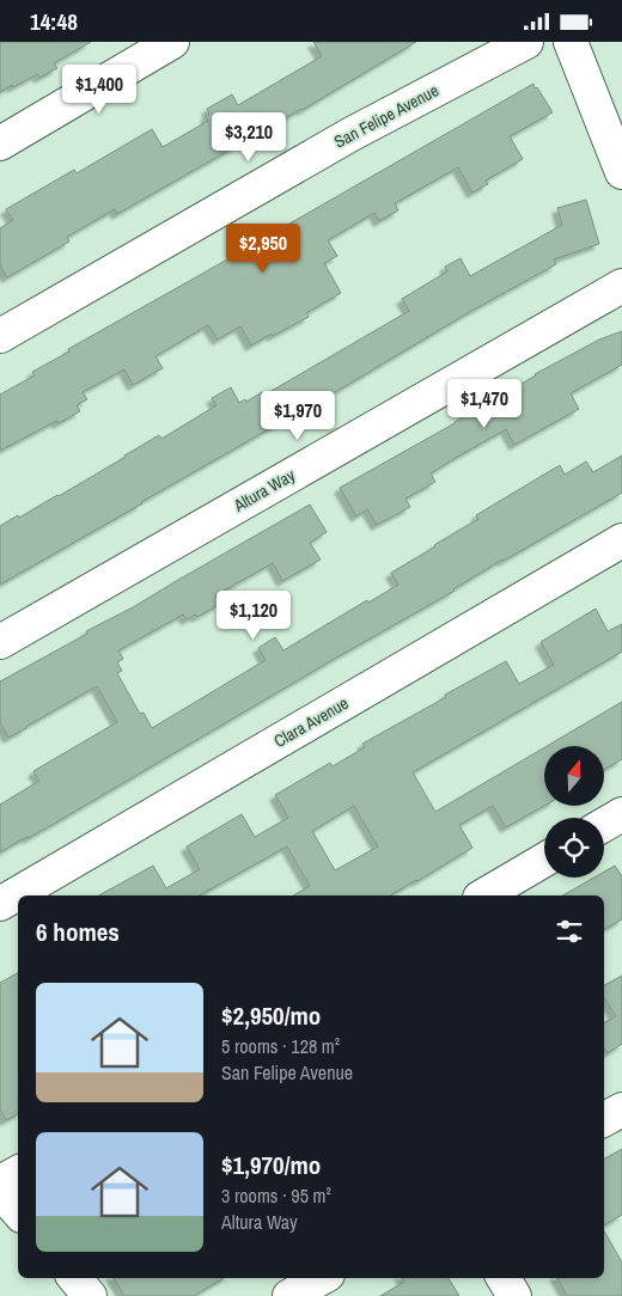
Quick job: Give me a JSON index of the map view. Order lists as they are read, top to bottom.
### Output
{
  "streets": {
    "street": ["San Felipe Avenue", "Altura Way", "Clara Avenue"]
  },
  "north": "top",
  "page": {
    "status": "14:48",
    "price": [
      "$1,400",
      "$3,210",
      "$2,950",
      "$1,470",
      "$1,970",
      "$1,120"
    ],
    "heading": "6 homes",
    "list": [
      {
        "name": "$2,950/mo",
        "note": "5 rooms · 128 m² · San Felipe Avenue"
      },
      {
        "name": "$1,970/mo",
        "note": "3 rooms · 95 m² · Altura Way"
      }
    ]
  }
}
